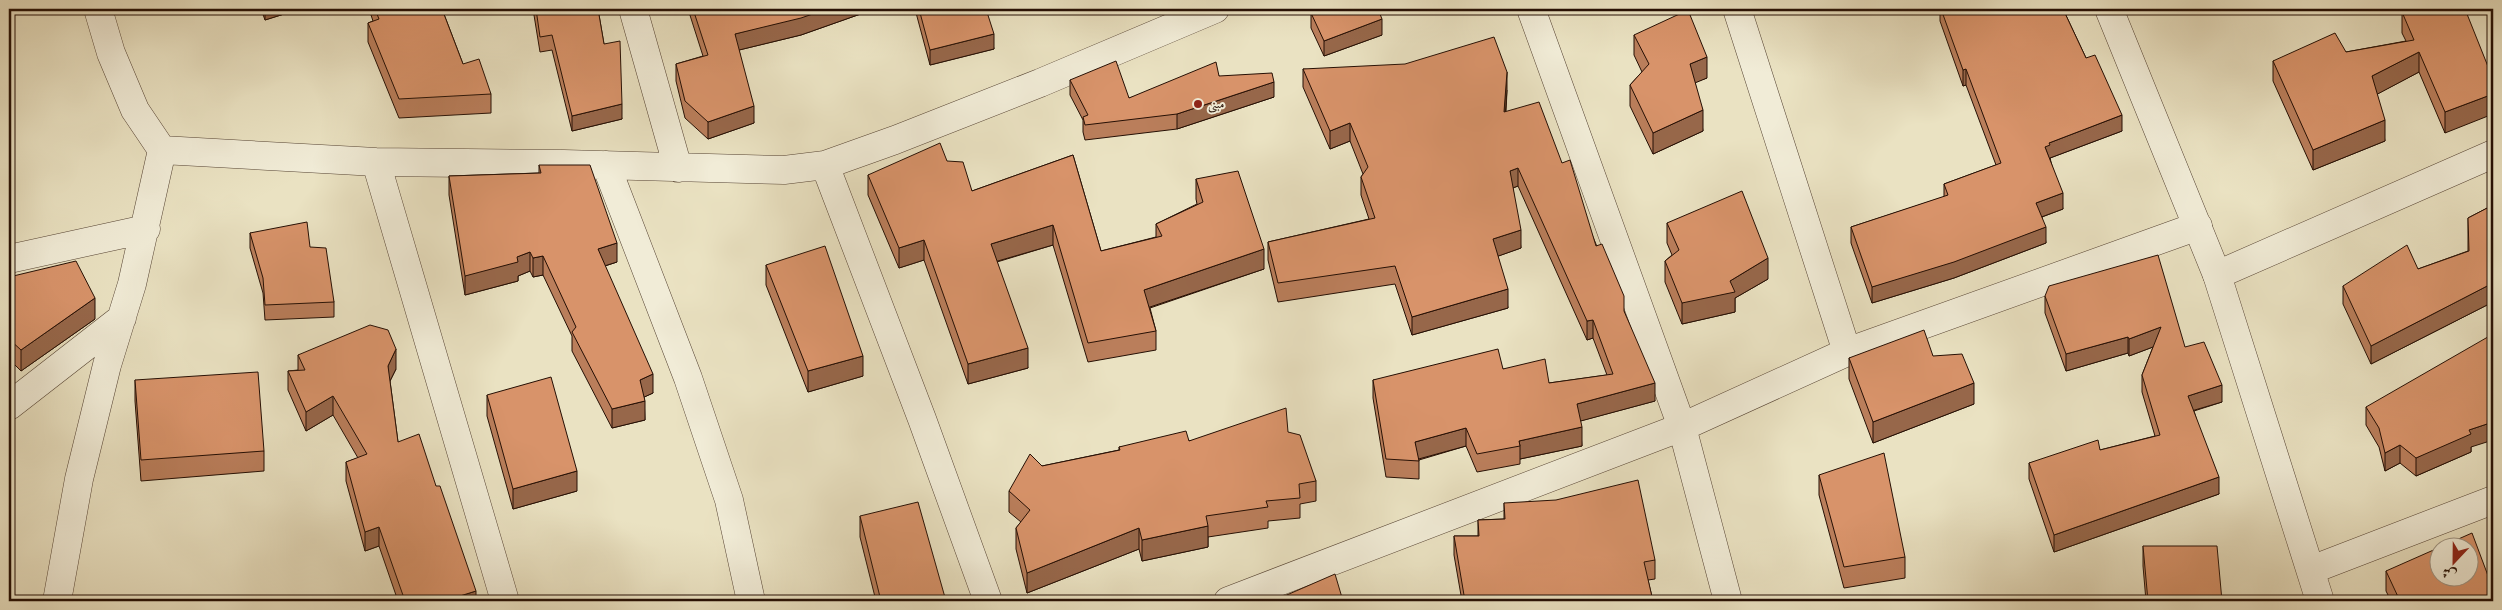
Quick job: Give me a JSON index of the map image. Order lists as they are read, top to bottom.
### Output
{
  "places": ["مبنى"],
  "north": "bottom"
}
